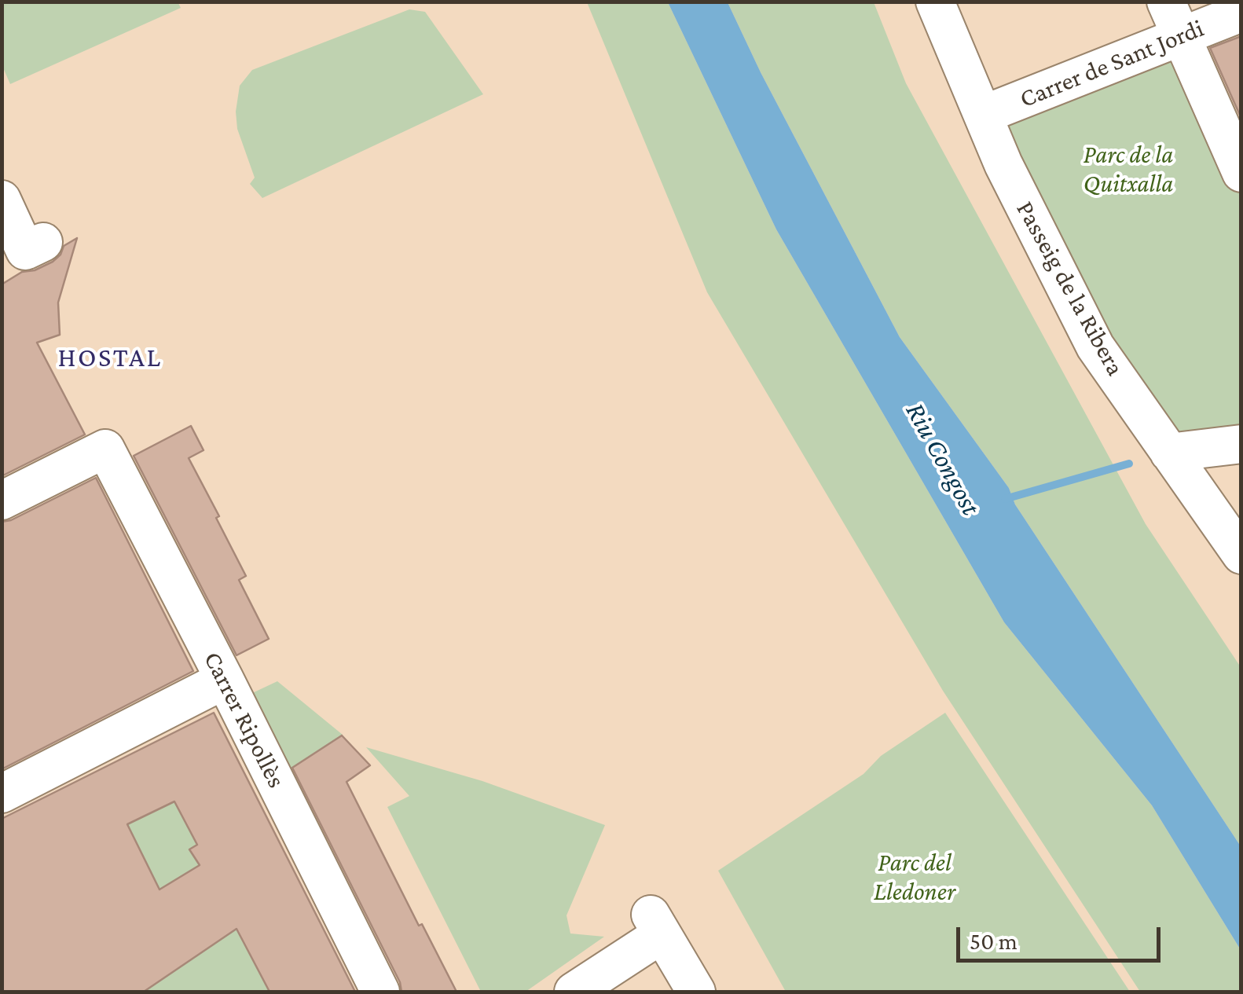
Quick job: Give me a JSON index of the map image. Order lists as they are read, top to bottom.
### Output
{
  "streets": {
    "street": ["Carrer de Sant Jordi", "Passeig de la Ribera", "Carrer Ripollès"]
  },
  "crossings": [
    ["Carrer de Sant Jordi", "Passeig de la Ribera"]
  ],
  "districts": ["HOSTAL"],
  "water": ["Riu Congost"],
  "parks": ["Parc de la Quitxalla", "Parc del Lledoner"],
  "scale_bar": "50 m"
}
